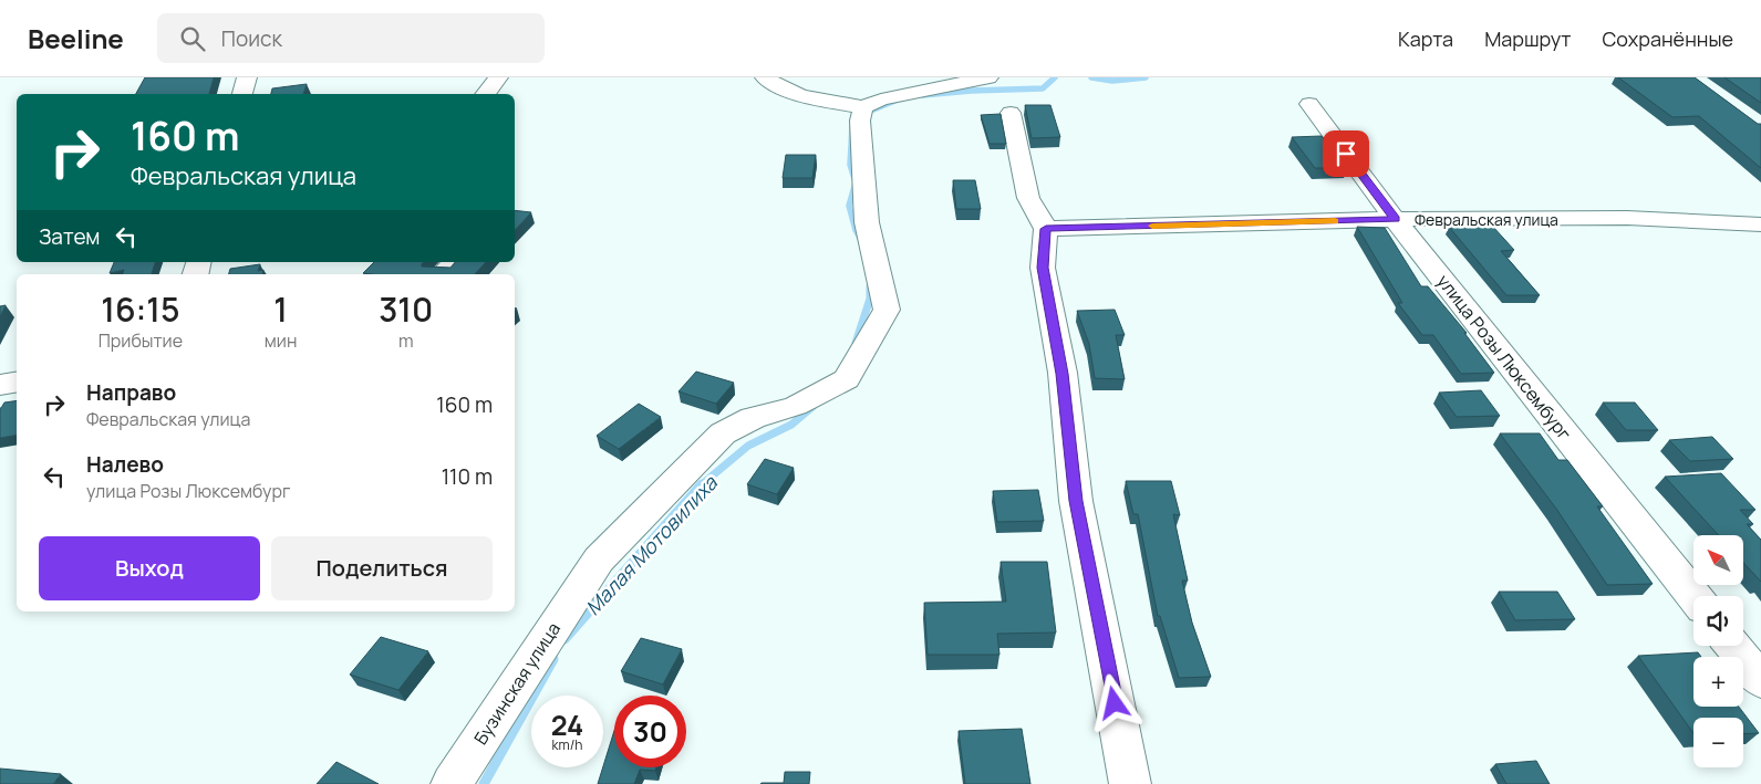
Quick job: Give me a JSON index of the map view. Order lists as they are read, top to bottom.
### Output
{
  "streets": {
    "street": ["Февральская улица", "улица Розы Люксембург", "Бузинская улица"]
  },
  "crossings": [
    ["Февральская улица", "улица Розы Люксембург"]
  ],
  "water": ["Малая Мотовилиха"],
  "north": "top left",
  "page": {
    "header": "Beeline",
    "search": "Поиск",
    "nav": ["Карта", "Маршрут", "Сохранённые"],
    "turn": ["160 m", "Февральская улица"],
    "then": "Затем",
    "eta": [
      "16:15",
      "Прибытие",
      "1",
      "мин",
      "310",
      "m"
    ],
    "list": [
      {
        "name": "Направо",
        "note": "Февральская улица",
        "value": "160 m"
      },
      {
        "name": "Налево",
        "note": "улица Розы Люксембург",
        "value": "110 m"
      }
    ],
    "buttons": ["Выход", "Поделиться"],
    "map_buttons": ["+", "−"],
    "speed": "24 km/h",
    "limit": "30"
  }
}
